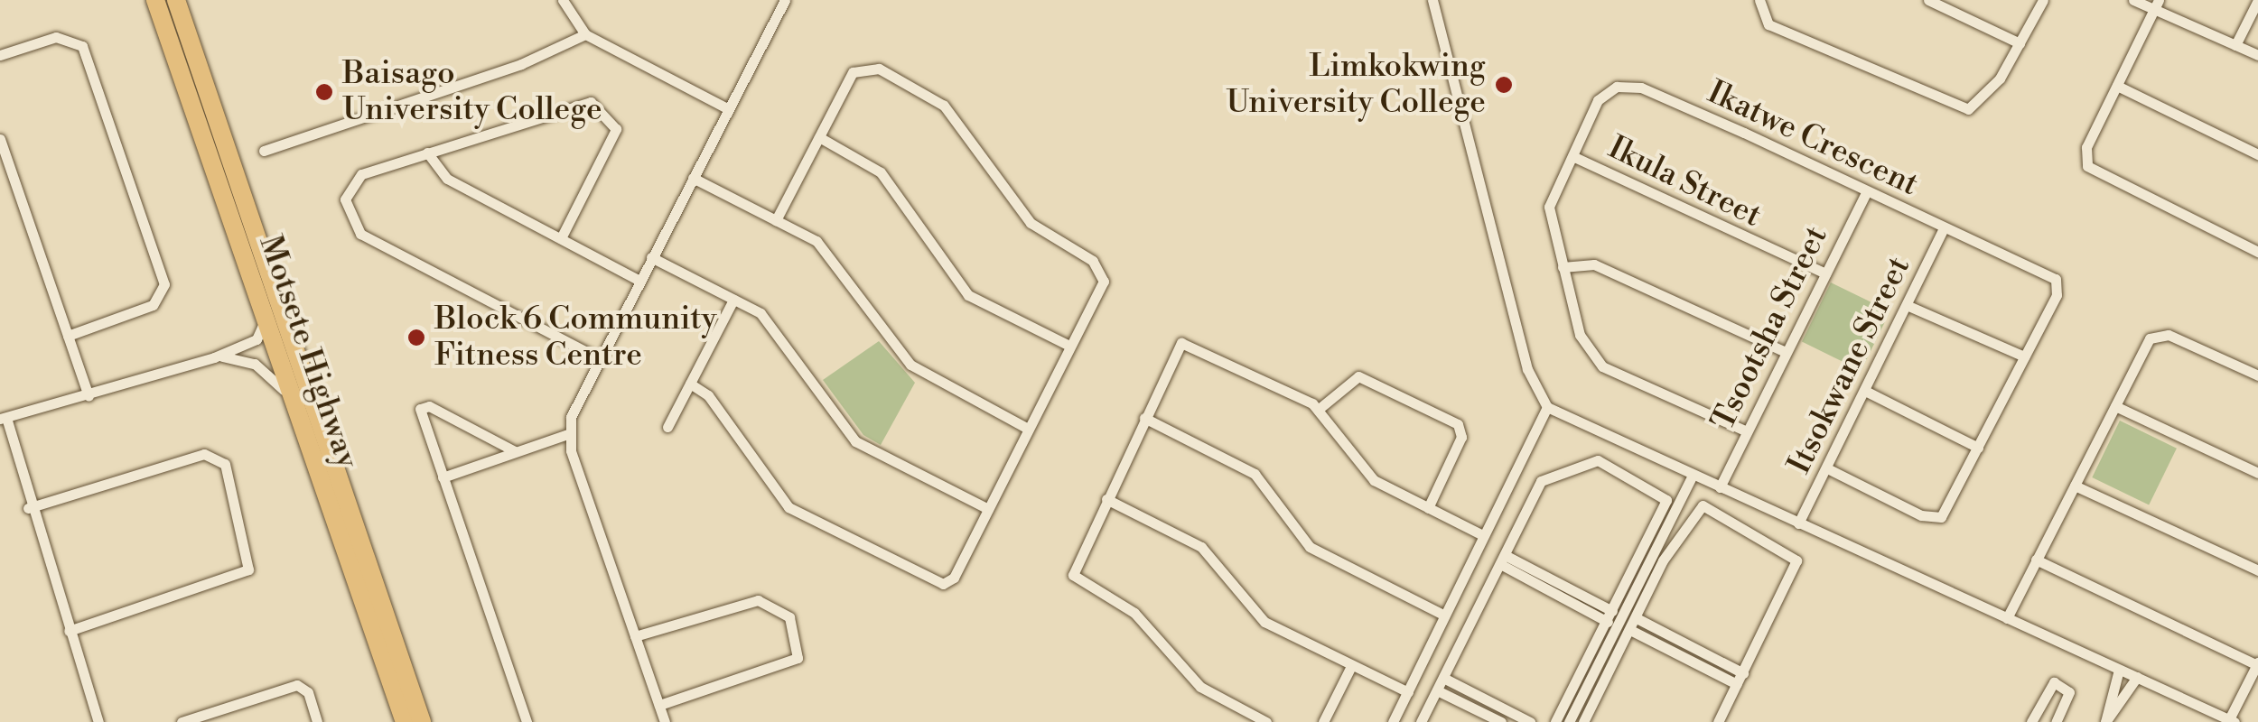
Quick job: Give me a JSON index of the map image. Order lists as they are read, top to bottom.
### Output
{
  "streets": {
    "highway": ["Motsete Highway"],
    "street": [
      "Ikatwe Crescent",
      "Ikula Street",
      "Tsootsha Street",
      "Itsokwane Street"
    ]
  },
  "crossings": [
    ["Ikatwe Crescent", "Ikula Street"],
    ["Ikatwe Crescent", "Tsootsha Street"],
    ["Ikatwe Crescent", "Itsokwane Street"],
    ["Ikula Street", "Tsootsha Street"]
  ],
  "places": ["Limkokwing University College", "Baisago University College", "Block 6 Community Fitness Centre"]
}
